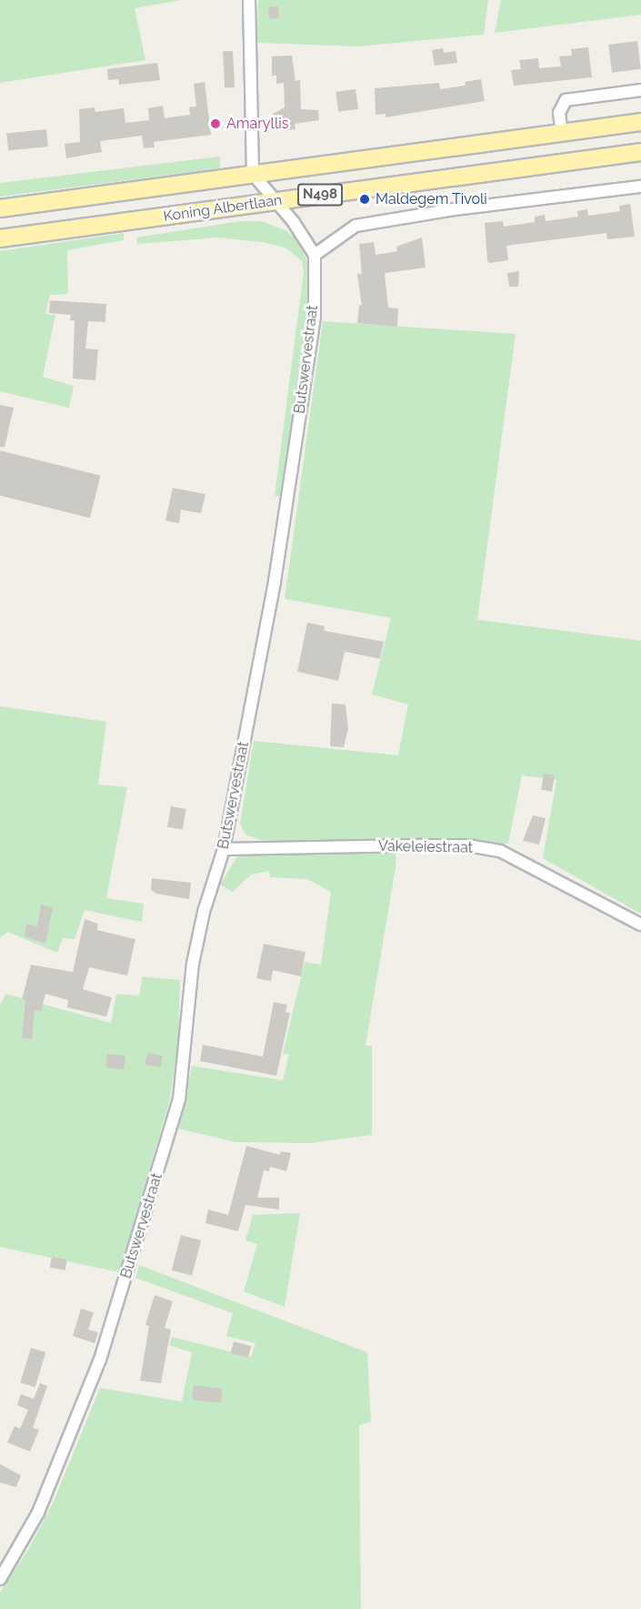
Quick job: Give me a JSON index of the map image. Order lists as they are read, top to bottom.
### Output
{
  "streets": {
    "main road": ["N498", "Koning Albertlaan"],
    "street": ["Butswervestraat", "Vakeleiestraat"]
  },
  "crossings": [
    ["Butswervestraat", "Vakeleiestraat"]
  ],
  "places": ["Amaryllis", "Maldegem Tivoli"]
}
